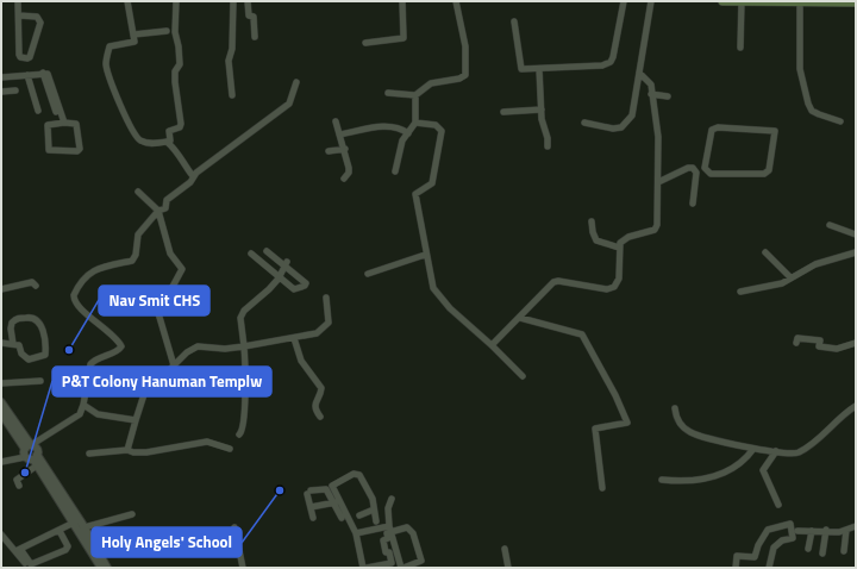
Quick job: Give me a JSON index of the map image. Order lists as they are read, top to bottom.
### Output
{
  "places": ["Nav Smit CHS", "P&T Colony Hanuman Templw", "Holy Angels' School"]
}
